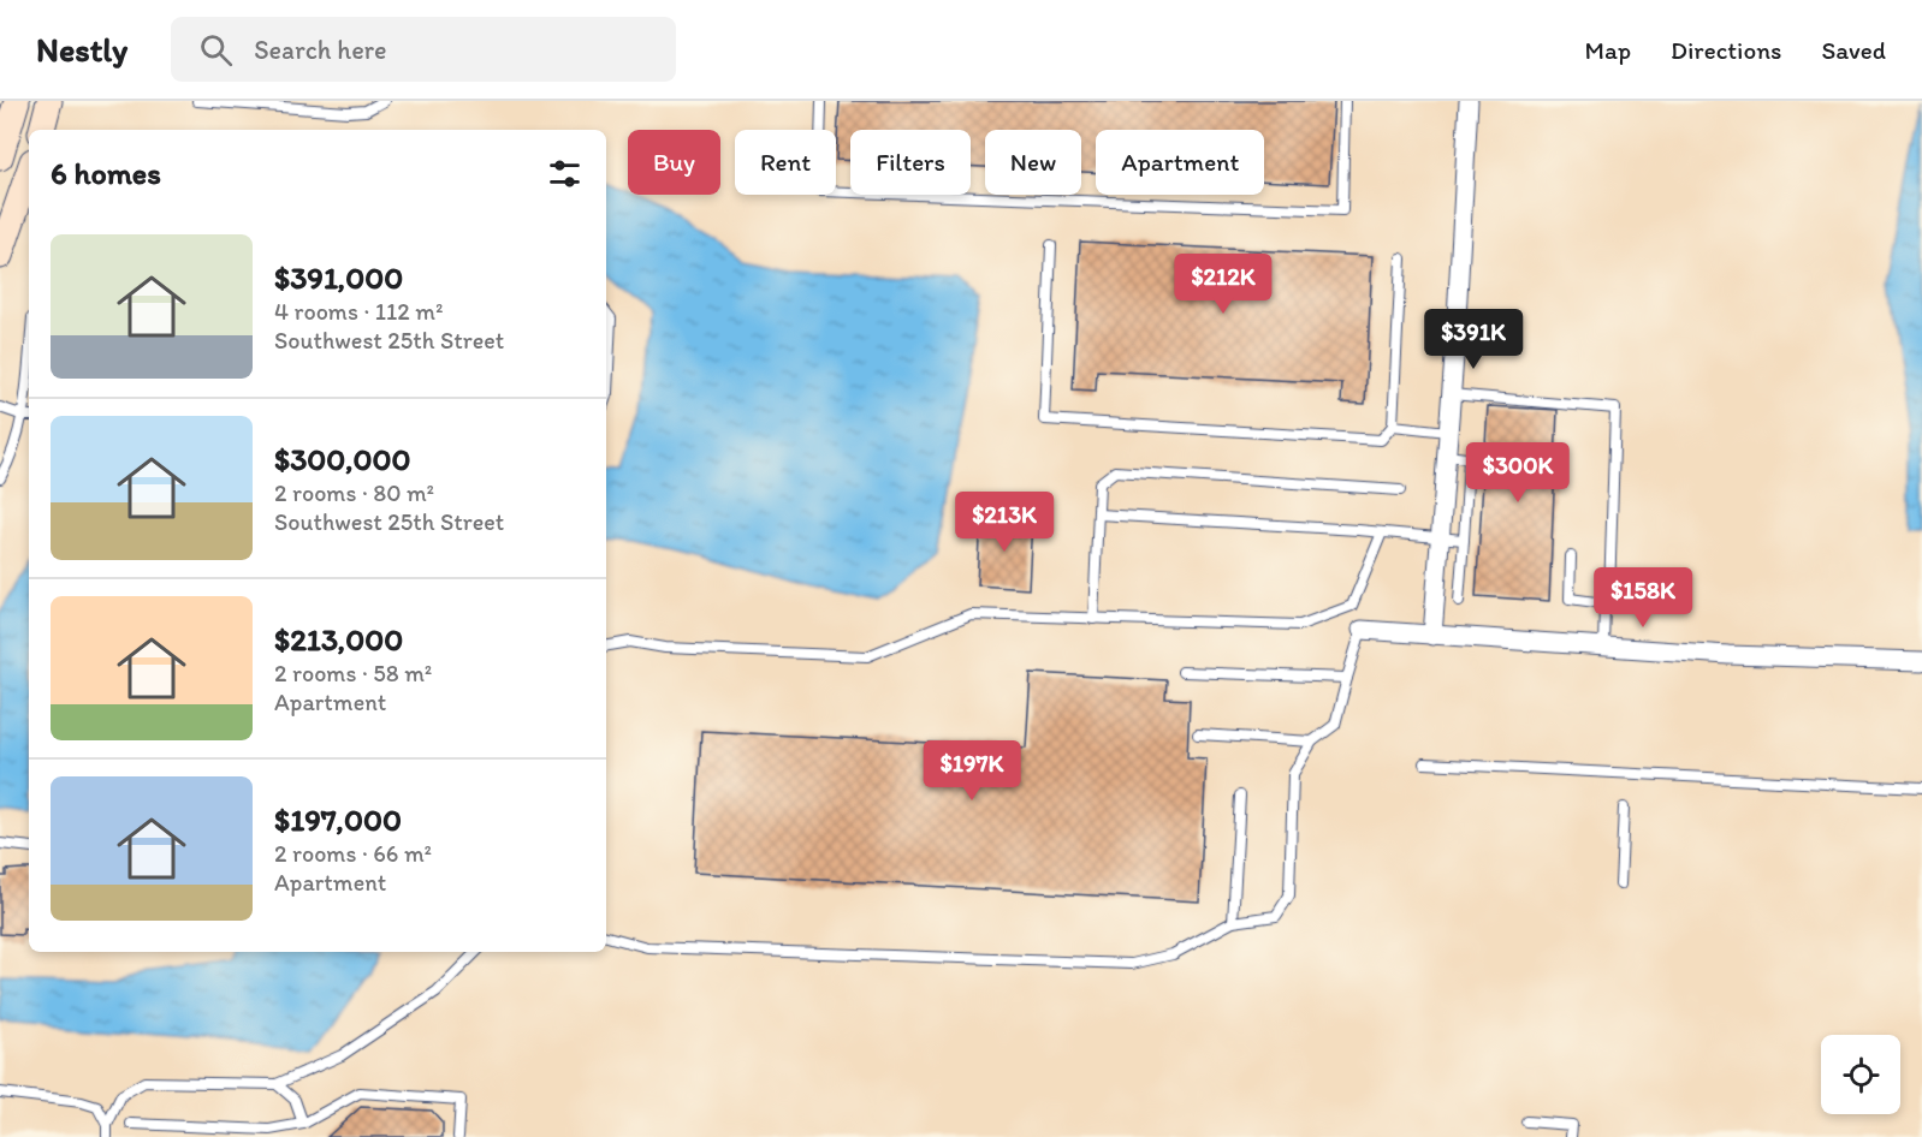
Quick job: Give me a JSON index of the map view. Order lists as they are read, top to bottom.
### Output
{
  "page": {
    "header": "Nestly",
    "search": "Search here",
    "nav": ["Map", "Directions", "Saved"],
    "chip": [
      "Buy",
      "Rent",
      "Filters",
      "New",
      "Apartment"
    ],
    "heading": "6 homes",
    "list": [
      {
        "name": "$391,000",
        "note": "4 rooms · 112 m² · Southwest 25th Street"
      },
      {
        "name": "$300,000",
        "note": "2 rooms · 80 m² · Southwest 25th Street"
      },
      {
        "name": "$213,000",
        "note": "2 rooms · 58 m² · Apartment"
      },
      {
        "name": "$197,000",
        "note": "2 rooms · 66 m² · Apartment"
      }
    ],
    "price": [
      "$212K",
      "$391K",
      "$300K",
      "$213K",
      "$158K",
      "$197K"
    ]
  }
}
